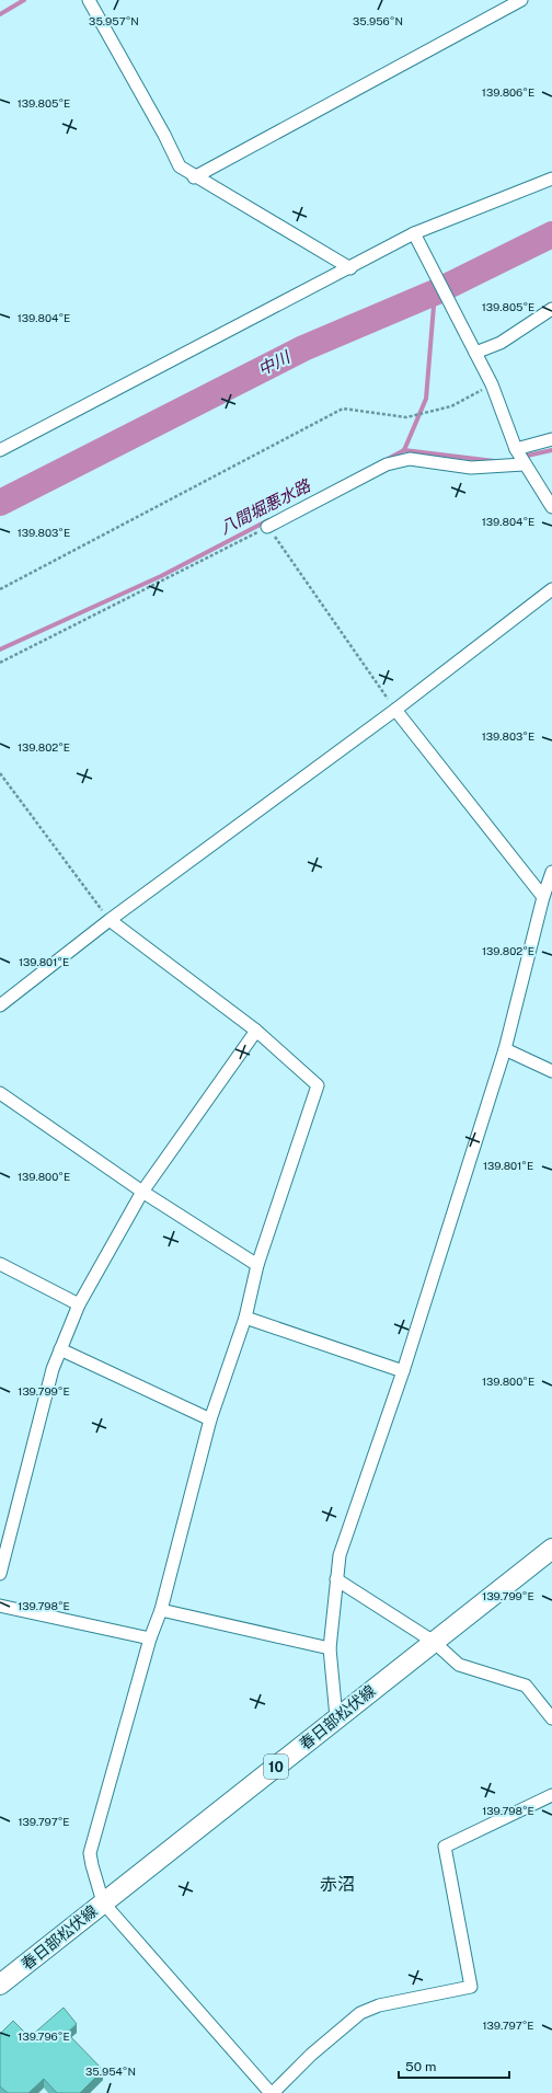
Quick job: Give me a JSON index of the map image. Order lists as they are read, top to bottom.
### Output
{
  "streets": {
    "main road": ["春日部松伏線", "10"]
  },
  "districts": ["赤沼"],
  "water": ["中川", "八間堀悪水路"],
  "scale_bar": "50 m",
  "coordinates": [
    "35.956°N",
    "35.957°N",
    "139.806°E",
    "139.805°E",
    "139.804°E",
    "139.803°E",
    "139.802°E",
    "139.801°E",
    "139.800°E",
    "139.799°E",
    "139.798°E",
    "139.797°E",
    "139.796°E",
    "35.954°N"
  ]
}
